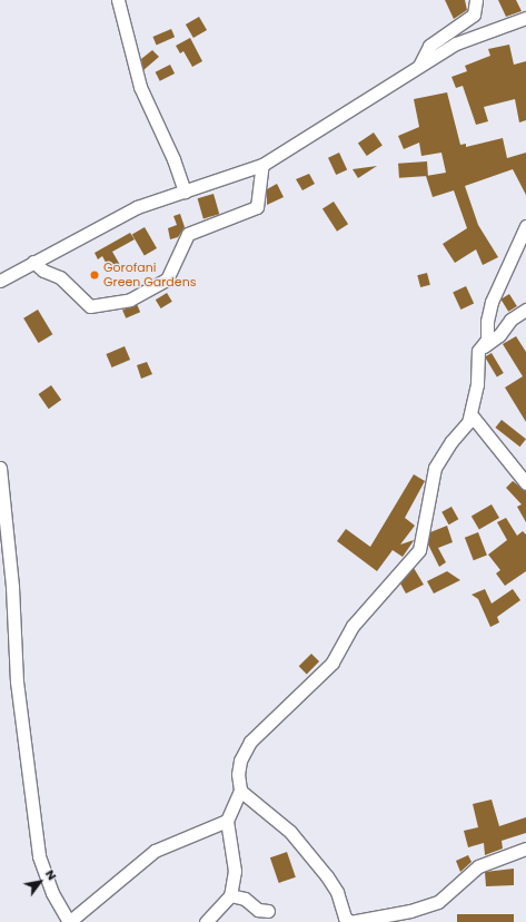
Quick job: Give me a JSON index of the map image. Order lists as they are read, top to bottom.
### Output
{
  "places": ["Gorofani Green Gardens"],
  "north": "top right"
}
